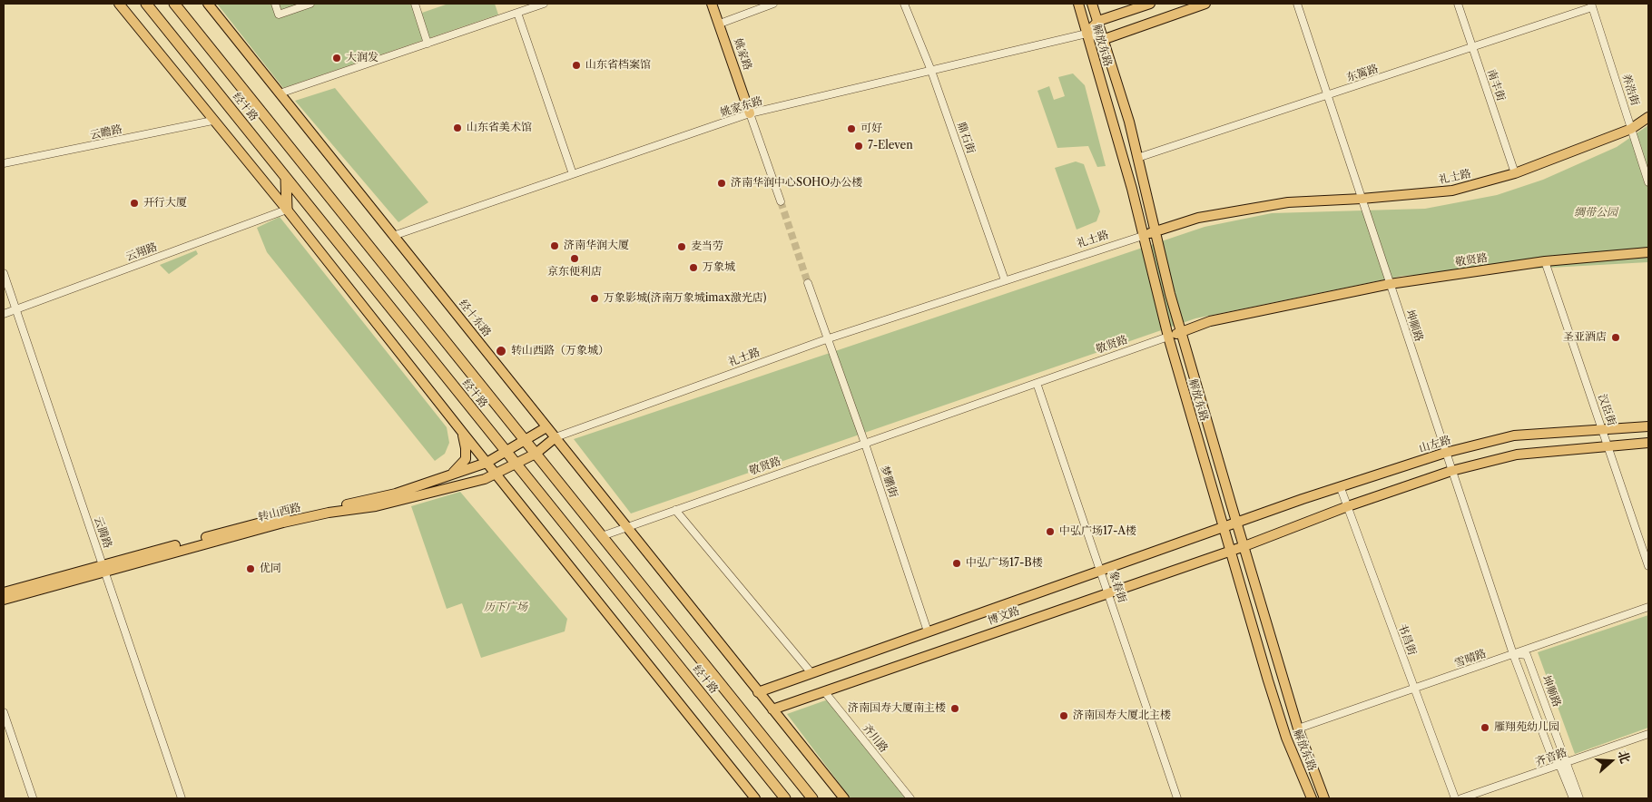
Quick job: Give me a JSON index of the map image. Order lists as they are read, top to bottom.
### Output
{
  "streets": {
    "highway": ["经十路"],
    "main road": [
      "解放东路",
      "姚家路",
      "礼士路",
      "敬贤路",
      "经十东路",
      "山左路",
      "转山西路",
      "博文路"
    ],
    "street": [
      "东篱路",
      "南丰街",
      "养浩街",
      "姚家东路",
      "云瞻路",
      "鼎石街",
      "云翔路",
      "坤顺路",
      "汉臣街",
      "梦鹏街",
      "云腾路",
      "象春街",
      "书昌街",
      "雪晴路",
      "齐川路",
      "齐音路"
    ]
  },
  "crossings": [
    ["解放东路", "东篱路"],
    ["解放东路", "姚家东路"],
    ["解放东路", "礼士路"],
    ["解放东路", "敬贤路"],
    ["解放东路", "山左路"],
    ["解放东路", "博文路"],
    ["解放东路", "雪晴路"],
    ["姚家路", "姚家东路"],
    ["东篱路", "南丰街"],
    ["东篱路", "养浩街"],
    ["东篱路", "坤顺路"],
    ["南丰街", "礼士路"],
    ["养浩街", "礼士路"],
    ["经十路", "敬贤路"],
    ["经十路", "转山西路"],
    ["姚家东路", "鼎石街"],
    ["姚家东路", "经十东路"],
    ["鼎石街", "礼士路"],
    ["礼士路", "经十东路"],
    ["礼士路", "坤顺路"],
    ["礼士路", "梦鹏街"],
    ["礼士路", "转山西路"],
    ["云翔路", "云腾路"],
    ["敬贤路", "坤顺路"],
    ["敬贤路", "汉臣街"],
    ["敬贤路", "梦鹏街"],
    ["敬贤路", "象春街"],
    ["经十东路", "转山西路"],
    ["坤顺路", "山左路"],
    ["坤顺路", "雪晴路"],
    ["坤顺路", "齐音路"],
    ["汉臣街", "山左路"],
    ["山左路", "博文路"],
    ["山左路", "书昌街"],
    ["梦鹏街", "博文路"],
    ["转山西路", "云腾路"],
    ["象春街", "博文路"],
    ["博文路", "齐川路"],
    ["书昌街", "雪晴路"]
  ],
  "parks": ["绸带公园", "历下广场"],
  "places": [
    "大润发",
    "山东省档案馆",
    "山东省美术馆",
    "可好",
    "7-Eleven",
    "济南华润中心SOHO办公楼",
    "开行大厦",
    "济南华润大厦",
    "麦当劳",
    "京东便利店",
    "万象城",
    "万象影城(济南万象城imax激光店)",
    "圣亚酒店",
    "转山西路（万象城）",
    "中弘广场17-A楼",
    "中弘广场17-B楼",
    "优同",
    "济南国寿大厦南主楼",
    "济南国寿大厦北主楼",
    "雁翔苑幼儿园"
  ],
  "north": "right"
}
